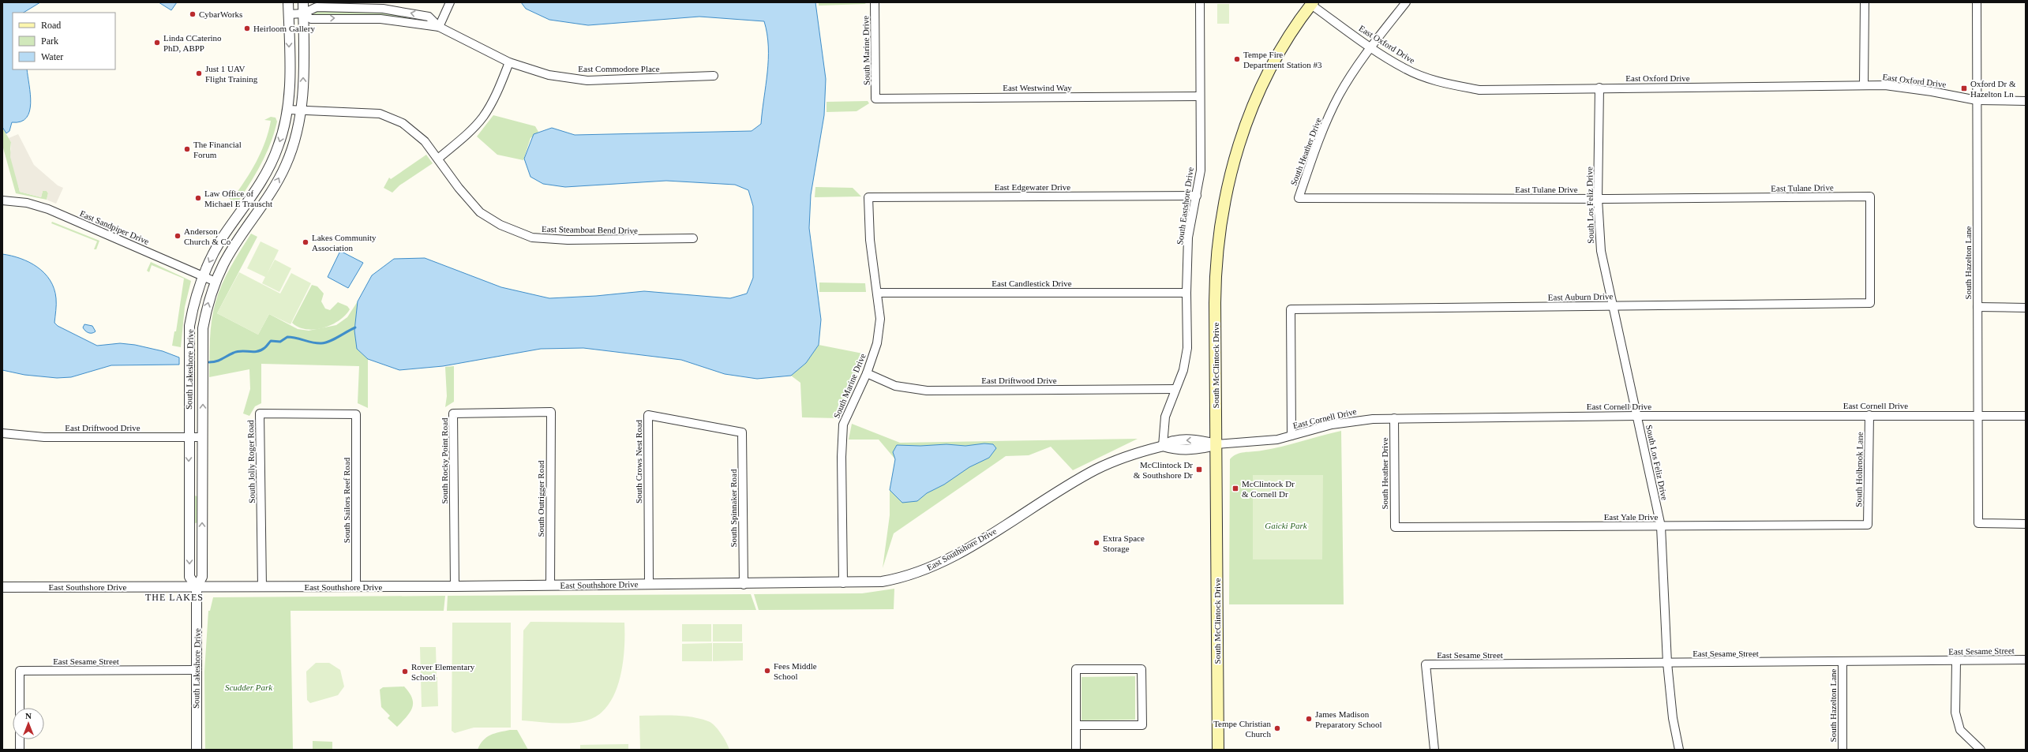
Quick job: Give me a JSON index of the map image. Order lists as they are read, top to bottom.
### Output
{
  "streets": {
    "main road": ["South McClintock Drive"],
    "street": [
      "East Oxford Drive",
      "South Marine Drive",
      "East Commodore Place",
      "East Westwind Way",
      "South Heather Drive",
      "East Edgewater Drive",
      "East Tulane Drive",
      "South Los Feliz Drive",
      "South Eastshore Drive",
      "East Sandpiper Drive",
      "East Steamboat Bend Drive",
      "South Hazelton Lane",
      "East Candlestick Drive",
      "East Auburn Drive",
      "South Lakeshore Drive",
      "East Driftwood Drive",
      "East Cornell Drive",
      "South Rocky Point Road",
      "South Jolly Roger Road",
      "South Crows Nest Road",
      "South Holbrook Lane",
      "South Outrigger Road",
      "South Sailors Reef Road",
      "South Spinnaker Road",
      "East Yale Drive",
      "East Southshore Drive",
      "East Sesame Street"
    ]
  },
  "crossings": [
    ["East Oxford Drive", "South Heather Drive"],
    ["East Oxford Drive", "South Los Feliz Drive"],
    ["East Oxford Drive", "South Hazelton Lane"],
    ["East Oxford Drive", "South McClintock Drive"],
    ["South Marine Drive", "East Westwind Way"],
    ["South Marine Drive", "East Edgewater Drive"],
    ["South Marine Drive", "East Candlestick Drive"],
    ["South Marine Drive", "East Driftwood Drive"],
    ["South Marine Drive", "East Southshore Drive"],
    ["East Commodore Place", "South Lakeshore Drive"],
    ["East Westwind Way", "South Eastshore Drive"],
    ["South Heather Drive", "East Tulane Drive"],
    ["South Heather Drive", "East Cornell Drive"],
    ["South Heather Drive", "East Yale Drive"],
    ["East Edgewater Drive", "South Eastshore Drive"],
    ["East Tulane Drive", "South Los Feliz Drive"],
    ["East Tulane Drive", "East Auburn Drive"],
    ["South Los Feliz Drive", "East Auburn Drive"],
    ["South Los Feliz Drive", "East Cornell Drive"],
    ["South Los Feliz Drive", "East Yale Drive"],
    ["South Los Feliz Drive", "East Sesame Street"],
    ["South Eastshore Drive", "East Candlestick Drive"],
    ["South Eastshore Drive", "East Driftwood Drive"],
    ["South Eastshore Drive", "East Southshore Drive"],
    ["East Sandpiper Drive", "South Lakeshore Drive"],
    ["East Steamboat Bend Drive", "South Lakeshore Drive"],
    ["South Hazelton Lane", "East Cornell Drive"],
    ["South Hazelton Lane", "East Sesame Street"],
    ["East Auburn Drive", "East Cornell Drive"],
    ["South McClintock Drive", "East Cornell Drive"],
    ["South McClintock Drive", "East Southshore Drive"],
    ["South Lakeshore Drive", "East Driftwood Drive"],
    ["South Lakeshore Drive", "East Southshore Drive"],
    ["South Lakeshore Drive", "East Sesame Street"],
    ["East Cornell Drive", "South Holbrook Lane"],
    ["East Cornell Drive", "East Southshore Drive"],
    ["South Rocky Point Road", "South Outrigger Road"],
    ["South Rocky Point Road", "East Southshore Drive"],
    ["South Jolly Roger Road", "South Sailors Reef Road"],
    ["South Jolly Roger Road", "East Southshore Drive"],
    ["South Crows Nest Road", "South Spinnaker Road"],
    ["South Crows Nest Road", "East Southshore Drive"],
    ["South Holbrook Lane", "East Yale Drive"],
    ["South Outrigger Road", "East Southshore Drive"],
    ["South Sailors Reef Road", "East Southshore Drive"],
    ["South Spinnaker Road", "East Southshore Drive"]
  ],
  "districts": ["THE LAKES"],
  "parks": ["Gaicki Park", "Scudder Park"],
  "places": {
    "other": [
      "CybarWorks",
      "Heirloom Gallery",
      "Linda CCaterino PhD, ABPP",
      "Tempe Fire Department Station #3",
      "Just 1 UAV Flight Training",
      "The Financial Forum",
      "Law Office of Michael E Trauscht",
      "Anderson Church & Co",
      "Lakes Community Association",
      "Extra Space Storage",
      "Fees Middle School",
      "Rover Elementary School",
      "James Madison Preparatory School",
      "Tempe Christian Church"
    ],
    "transit": ["Oxford Dr & Hazelton Ln", "McClintock Dr & Southshore Dr", "McClintock Dr & Cornell Dr"]
  },
  "legend": ["Road", "Park", "Water"],
  "north": "top"
}
